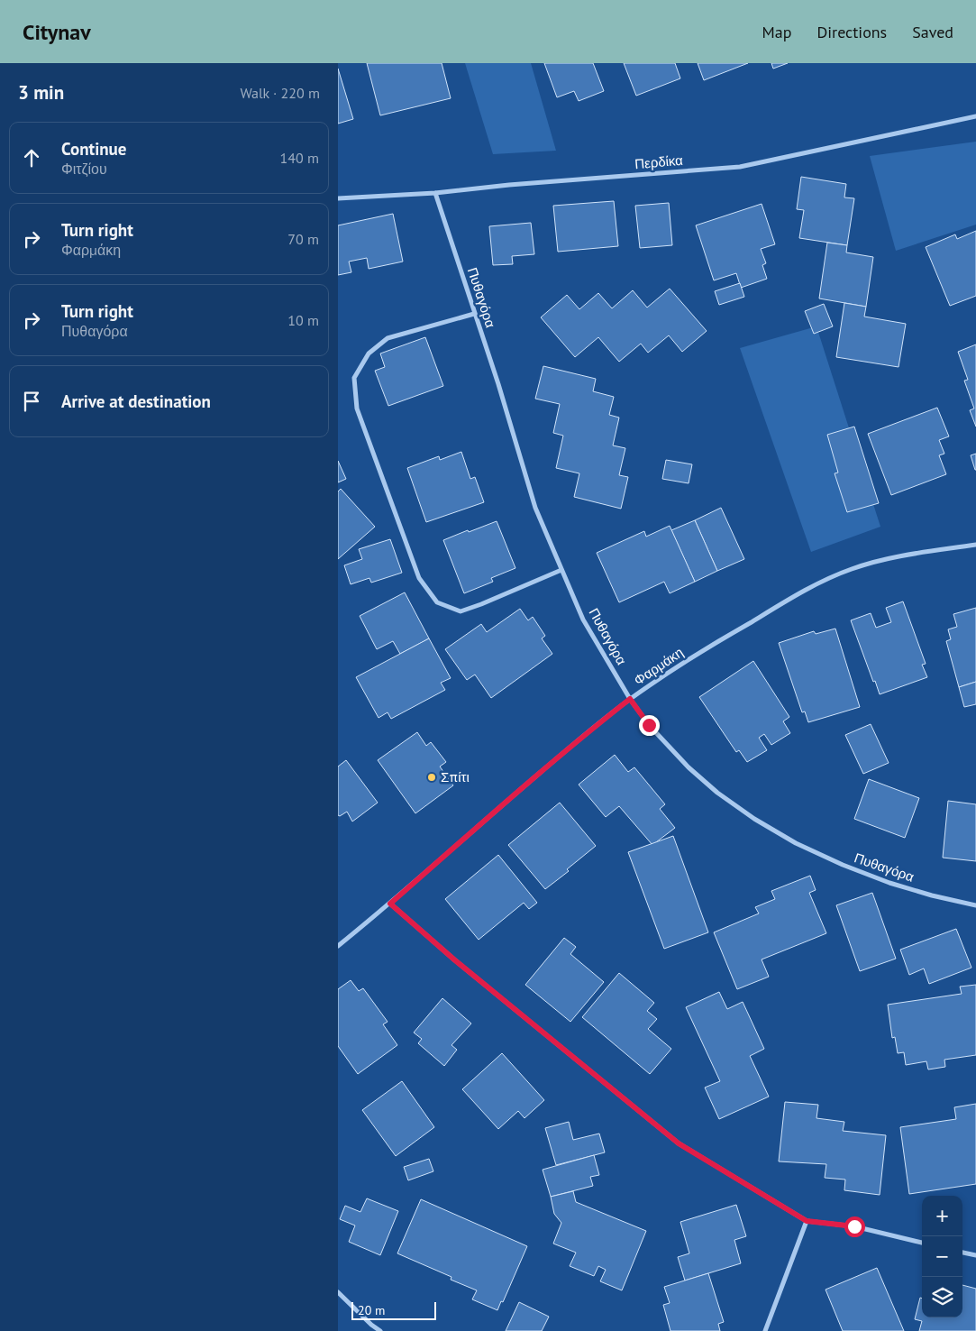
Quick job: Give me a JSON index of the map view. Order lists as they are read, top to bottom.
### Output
{
  "streets": {
    "street": ["Περδίκα", "Πυθαγόρα", "Φαρμάκη"]
  },
  "crossings": [
    ["Περδίκα", "Πυθαγόρα"],
    ["Πυθαγόρα", "Φαρμάκη"]
  ],
  "places": ["Σπίτι"],
  "scale_bar": "20 m",
  "page": {
    "header": "Citynav",
    "nav": ["Map", "Directions", "Saved"],
    "heading": ["3 min", "Walk · 220 m"],
    "list": [
      ["Continue", "Φιτζίου", "140 m"],
      ["Turn right", "Φαρμάκη", "70 m"],
      ["Turn right", "Πυθαγόρα", "10 m"],
      "Arrive at destination"
    ],
    "map_buttons": ["+", "−"],
    "scale": "20 m"
  }
}
